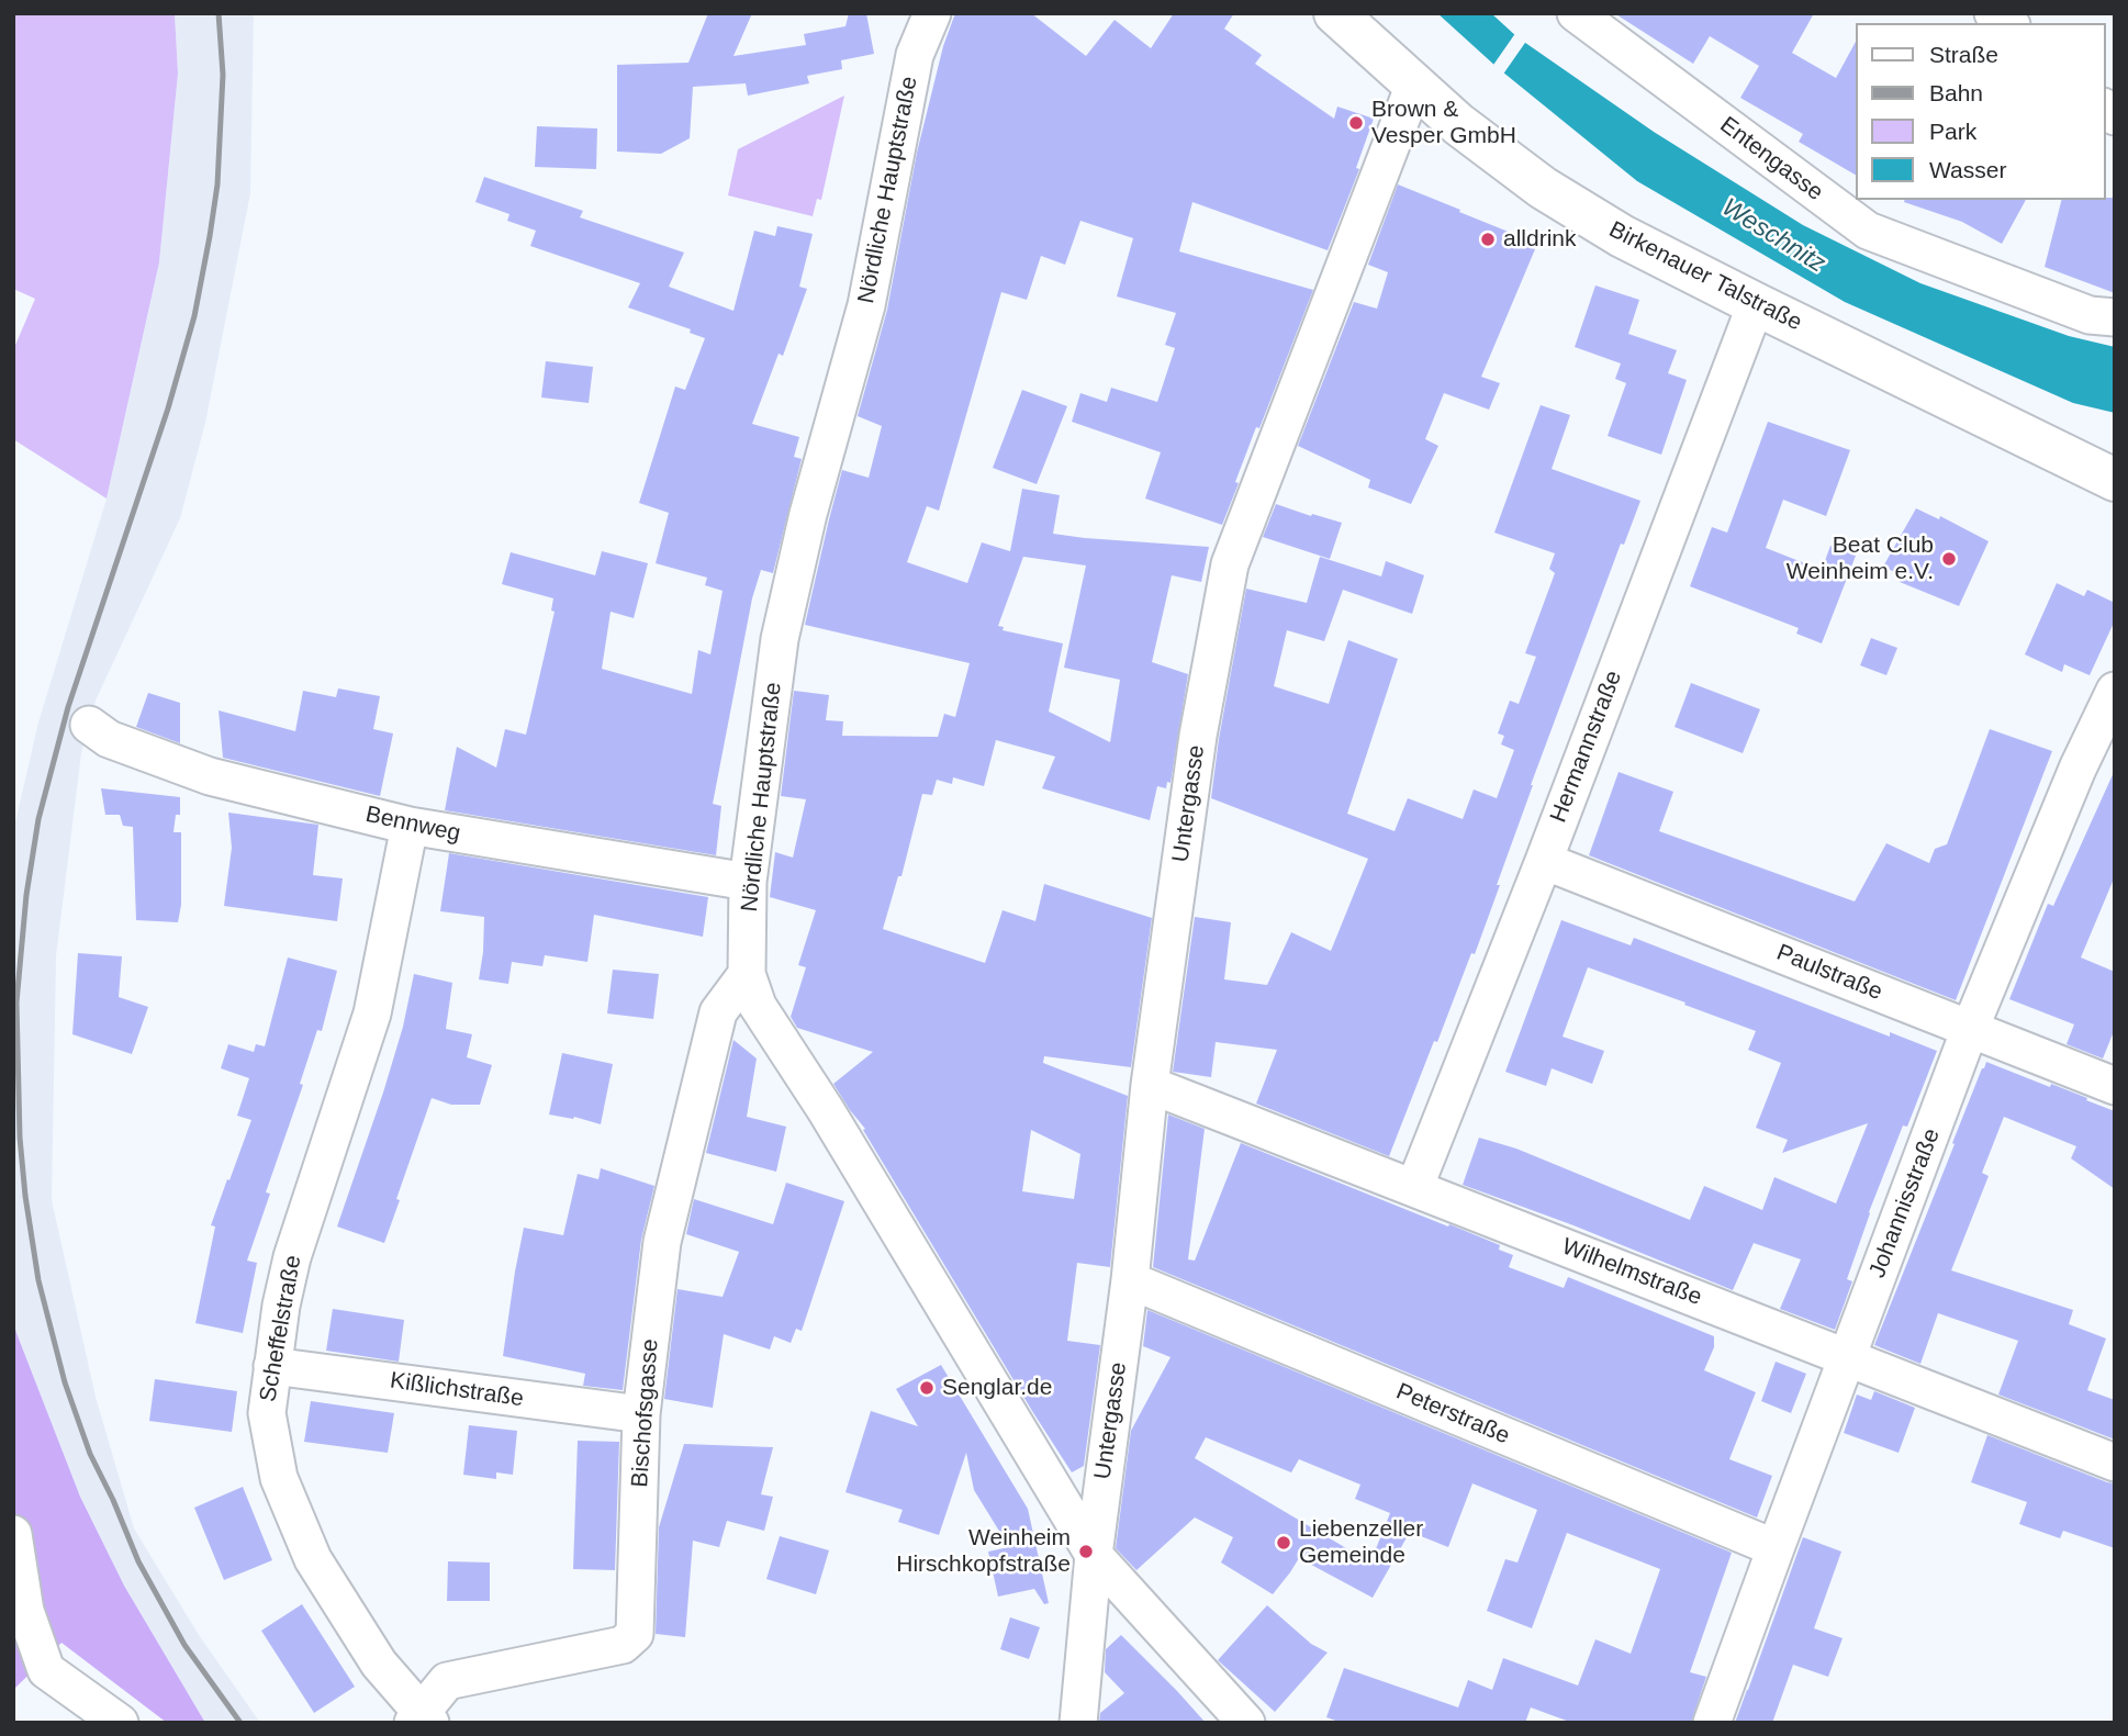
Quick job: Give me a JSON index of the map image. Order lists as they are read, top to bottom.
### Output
{
  "streets": {
    "main road": ["Birkenauer Talstraße"],
    "street": [
      "Entengasse",
      "Nördliche Hauptstraße",
      "Hermannstraße",
      "Untergasse",
      "Bennweg",
      "Paulstraße",
      "Johannisstraße",
      "Wilhelmstraße",
      "Scheffelstraße",
      "Kißlichstraße",
      "Bischofsgasse",
      "Peterstraße"
    ]
  },
  "crossings": [
    ["Nördliche Hauptstraße", "Untergasse"],
    ["Nördliche Hauptstraße", "Bennweg"],
    ["Nördliche Hauptstraße", "Bischofsgasse"],
    ["Birkenauer Talstraße", "Hermannstraße"],
    ["Birkenauer Talstraße", "Untergasse"],
    ["Hermannstraße", "Paulstraße"],
    ["Hermannstraße", "Wilhelmstraße"],
    ["Untergasse", "Wilhelmstraße"],
    ["Untergasse", "Peterstraße"],
    ["Bennweg", "Scheffelstraße"],
    ["Paulstraße", "Johannisstraße"],
    ["Johannisstraße", "Wilhelmstraße"],
    ["Johannisstraße", "Peterstraße"],
    ["Scheffelstraße", "Kißlichstraße"],
    ["Scheffelstraße", "Bischofsgasse"],
    ["Kißlichstraße", "Bischofsgasse"]
  ],
  "water": ["Weschnitz"],
  "places": [
    "Brown & Vesper GmbH",
    "alldrink",
    "Beat Club Weinheim e.V.",
    "Senglar.de",
    "Liebenzeller Gemeinde",
    "Weinheim Hirschkopfstraße"
  ],
  "legend": [
    "Straße",
    "Bahn",
    "Park",
    "Wasser"
  ]
}
